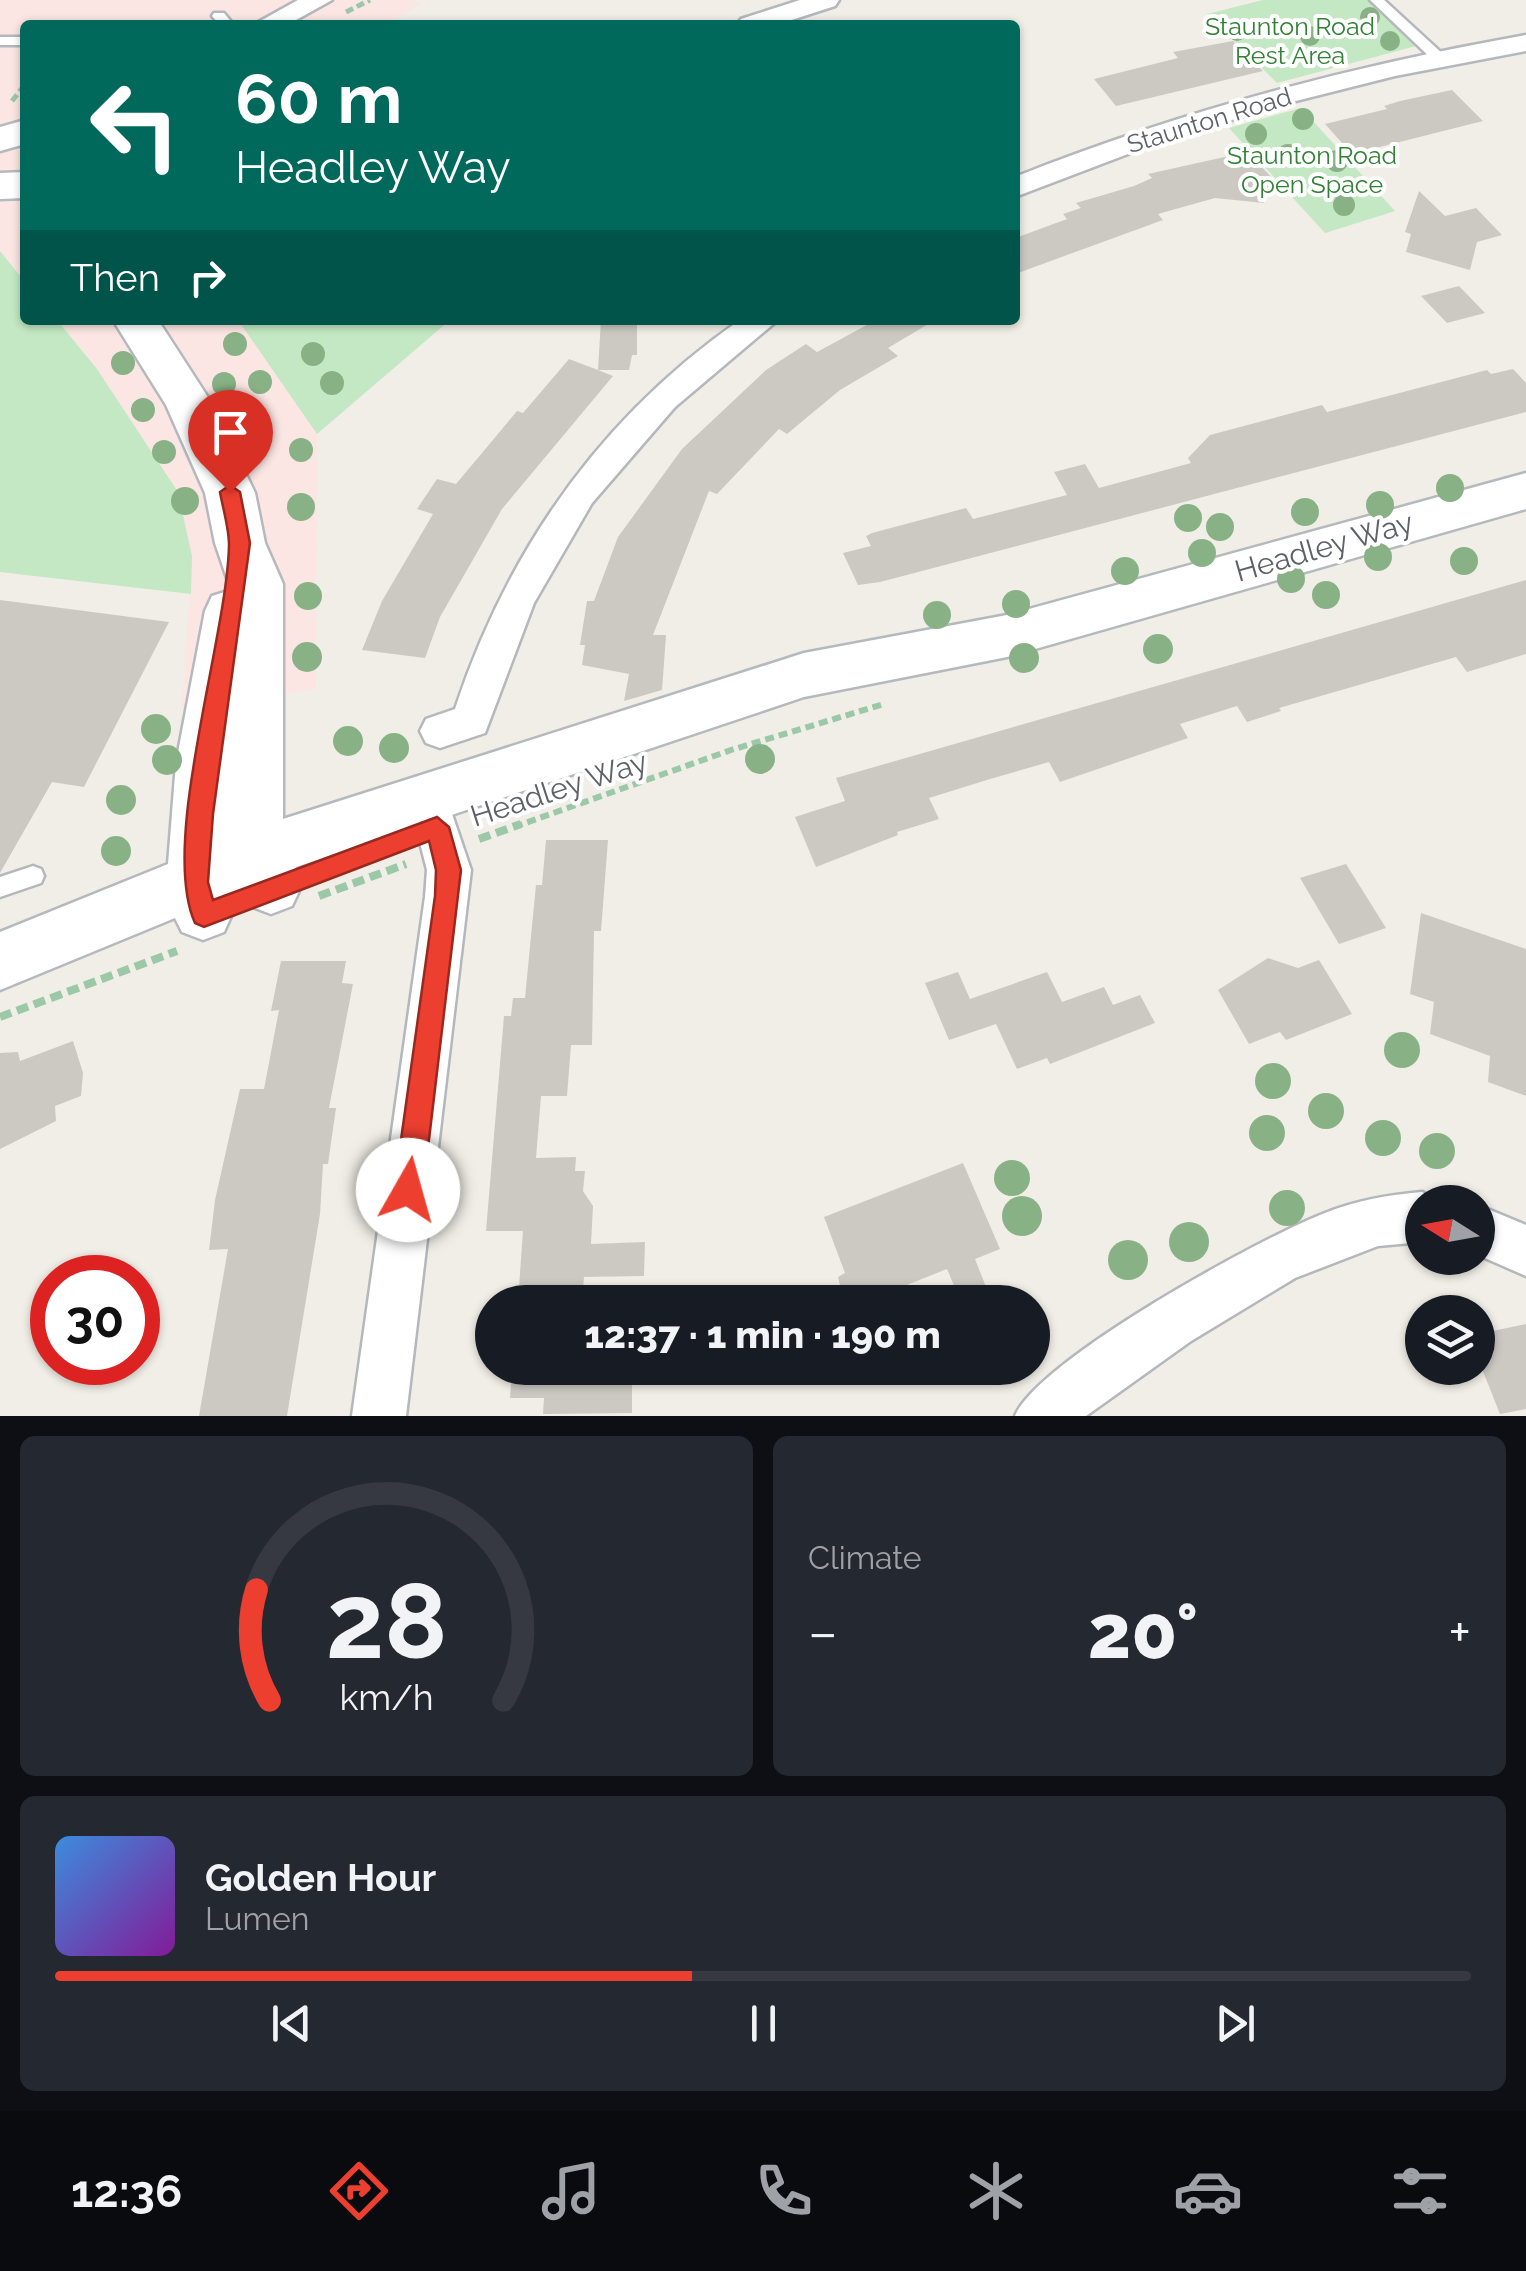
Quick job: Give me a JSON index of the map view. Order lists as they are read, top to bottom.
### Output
{
  "streets": {
    "main road": ["Headley Way"],
    "street": ["Staunton Road"]
  },
  "parks": ["Staunton Road Rest Area", "Staunton Road Open Space"],
  "north": "left",
  "page": {
    "turn": ["60 m", "Headley Way"],
    "then": "Then",
    "limit": "30",
    "trip": "12:37 · 1 min · 190 m",
    "tile": "Climate",
    "heat": ["−", "20°", "+"],
    "song": ["Golden Hour", "Lumen"],
    "tabs": "12:36",
    "gauge": ["28", "km/h"]
  }
}
